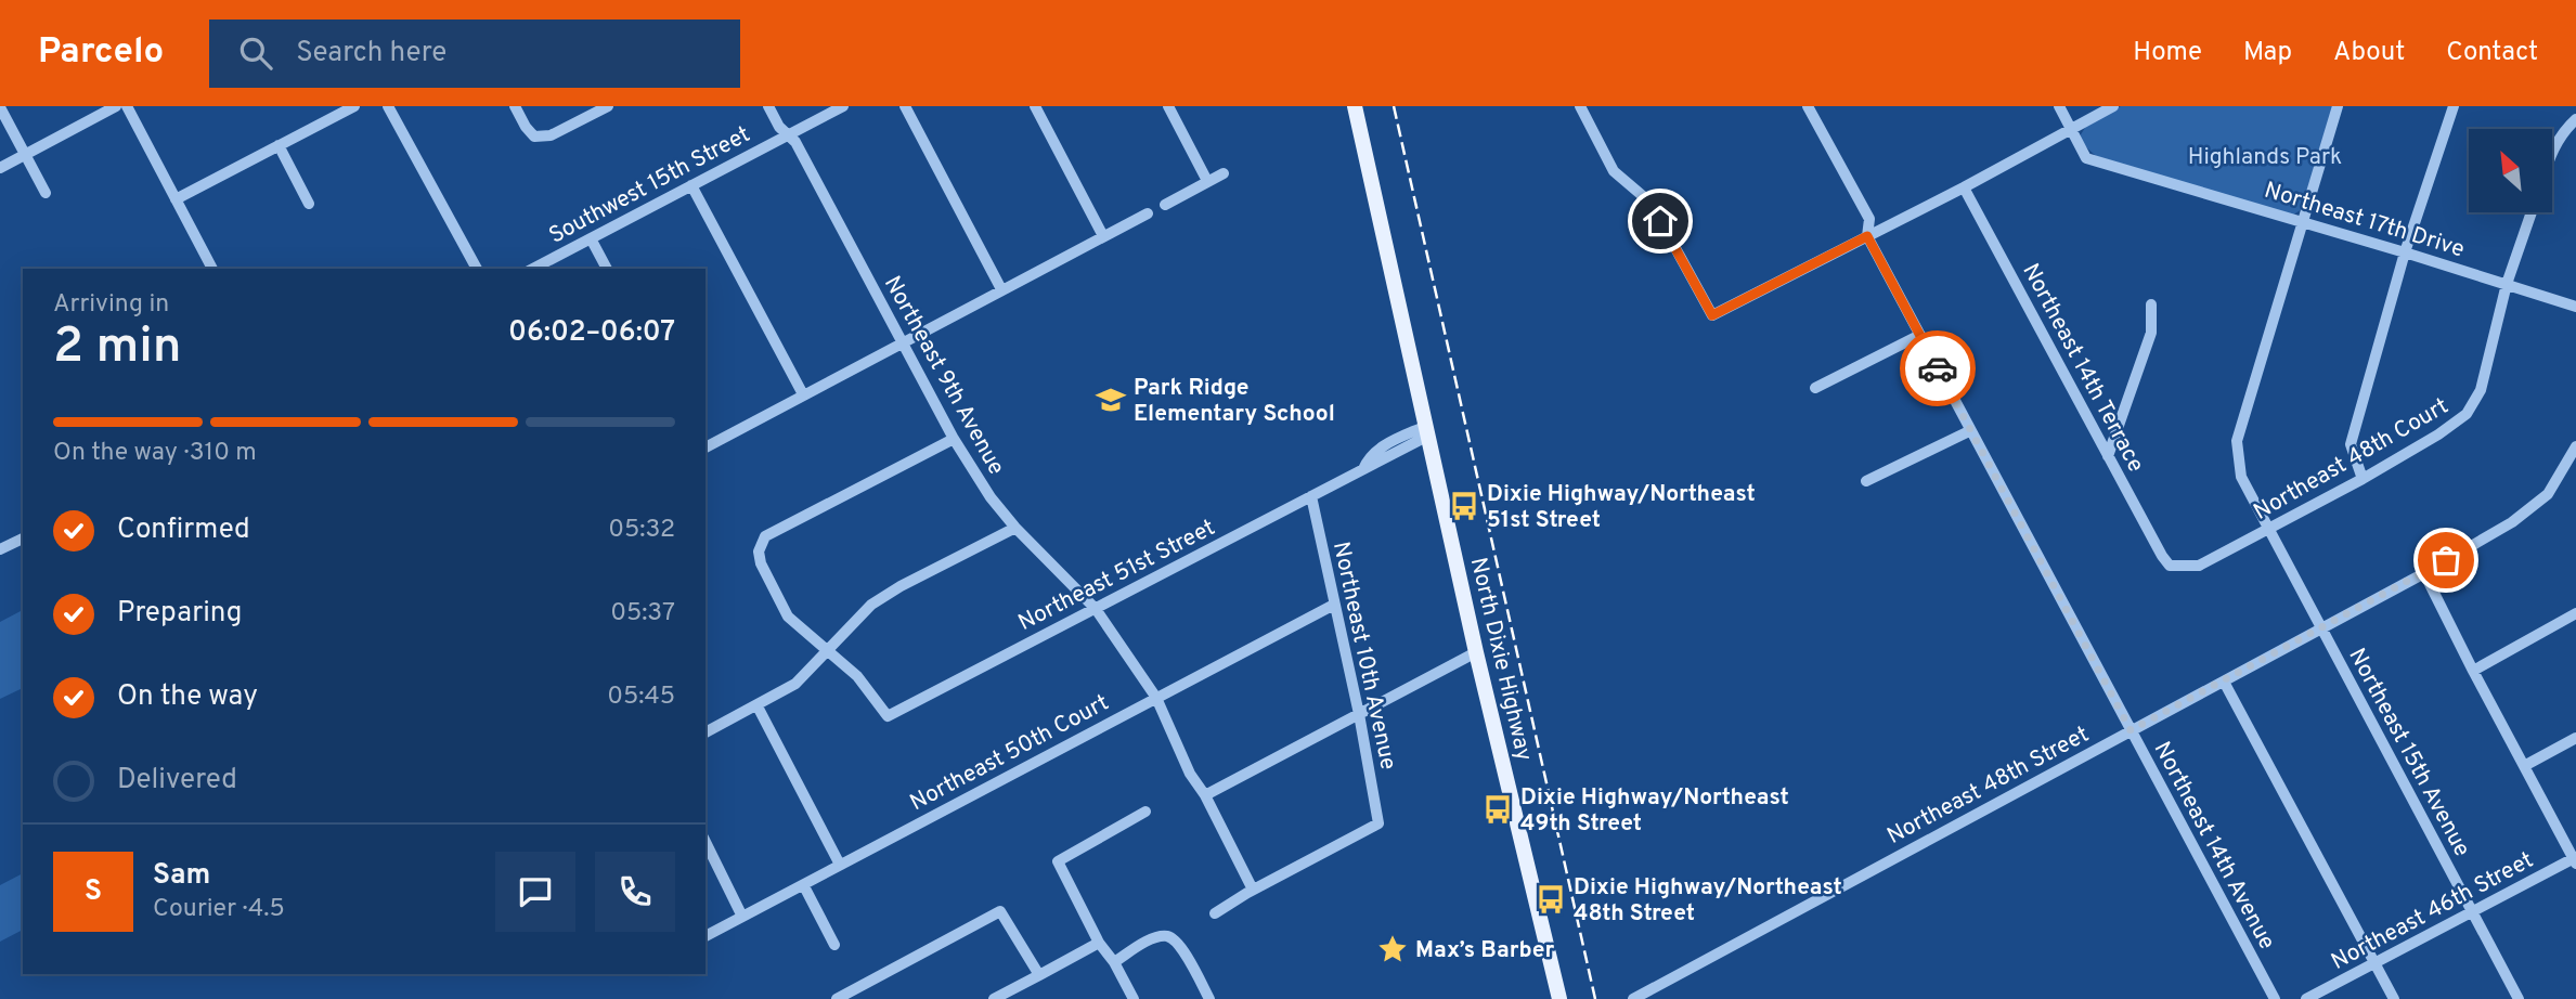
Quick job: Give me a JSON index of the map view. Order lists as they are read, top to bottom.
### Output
{
  "streets": {
    "main road": ["North Dixie Highway"],
    "street": [
      "Southwest 15th Street",
      "Northeast 17th Drive",
      "Northeast 14th Terrace",
      "Northeast 9th Avenue",
      "Northeast 48th Court",
      "Northeast 51st Street",
      "Northeast 10th Avenue",
      "Northeast 50th Court",
      "Northeast 15th Avenue",
      "Northeast 48th Street",
      "Northeast 14th Avenue",
      "Northeast 46th Street"
    ]
  },
  "crossings": [
    ["Southwest 15th Street", "Northeast 9th Avenue"],
    ["Northeast 17th Drive", "Northeast 48th Court"],
    ["Northeast 17th Drive", "Northeast 15th Avenue"],
    ["Northeast 14th Terrace", "Northeast 48th Court"],
    ["Northeast 9th Avenue", "Northeast 51st Street"],
    ["Northeast 9th Avenue", "Northeast 10th Avenue"],
    ["Northeast 9th Avenue", "Northeast 50th Court"],
    ["Northeast 48th Court", "Northeast 15th Avenue"],
    ["Northeast 51st Street", "Northeast 10th Avenue"],
    ["Northeast 51st Street", "North Dixie Highway"],
    ["Northeast 10th Avenue", "Northeast 50th Court"],
    ["Northeast 15th Avenue", "Northeast 48th Street"],
    ["Northeast 15th Avenue", "Northeast 46th Street"],
    ["Northeast 48th Street", "Northeast 14th Avenue"]
  ],
  "parks": ["Highlands Park"],
  "places": {
    "school or university": ["Park Ridge Elementary School"],
    "bus stop": ["Dixie Highway/Northeast 51st Street", "Dixie Highway/Northeast 49th Street", "Dixie Highway/Northeast 48th Street"],
    "place": ["Max’s Barber"]
  },
  "north": "top left",
  "page": {
    "header": "Parcelo",
    "search": "Search here",
    "nav": [
      "Home",
      "Map",
      "About",
      "Contact"
    ],
    "heading": ["2 min", "Arriving in", "06:02–06:07"],
    "panel": ["Sam", "Courier · 4.5"],
    "bar": "On the way · 310 m",
    "list": [
      ["Confirmed", "05:32"],
      ["Preparing", "05:37"],
      ["On the way", "05:45"],
      "Delivered"
    ],
    "round": "S"
  }
}
